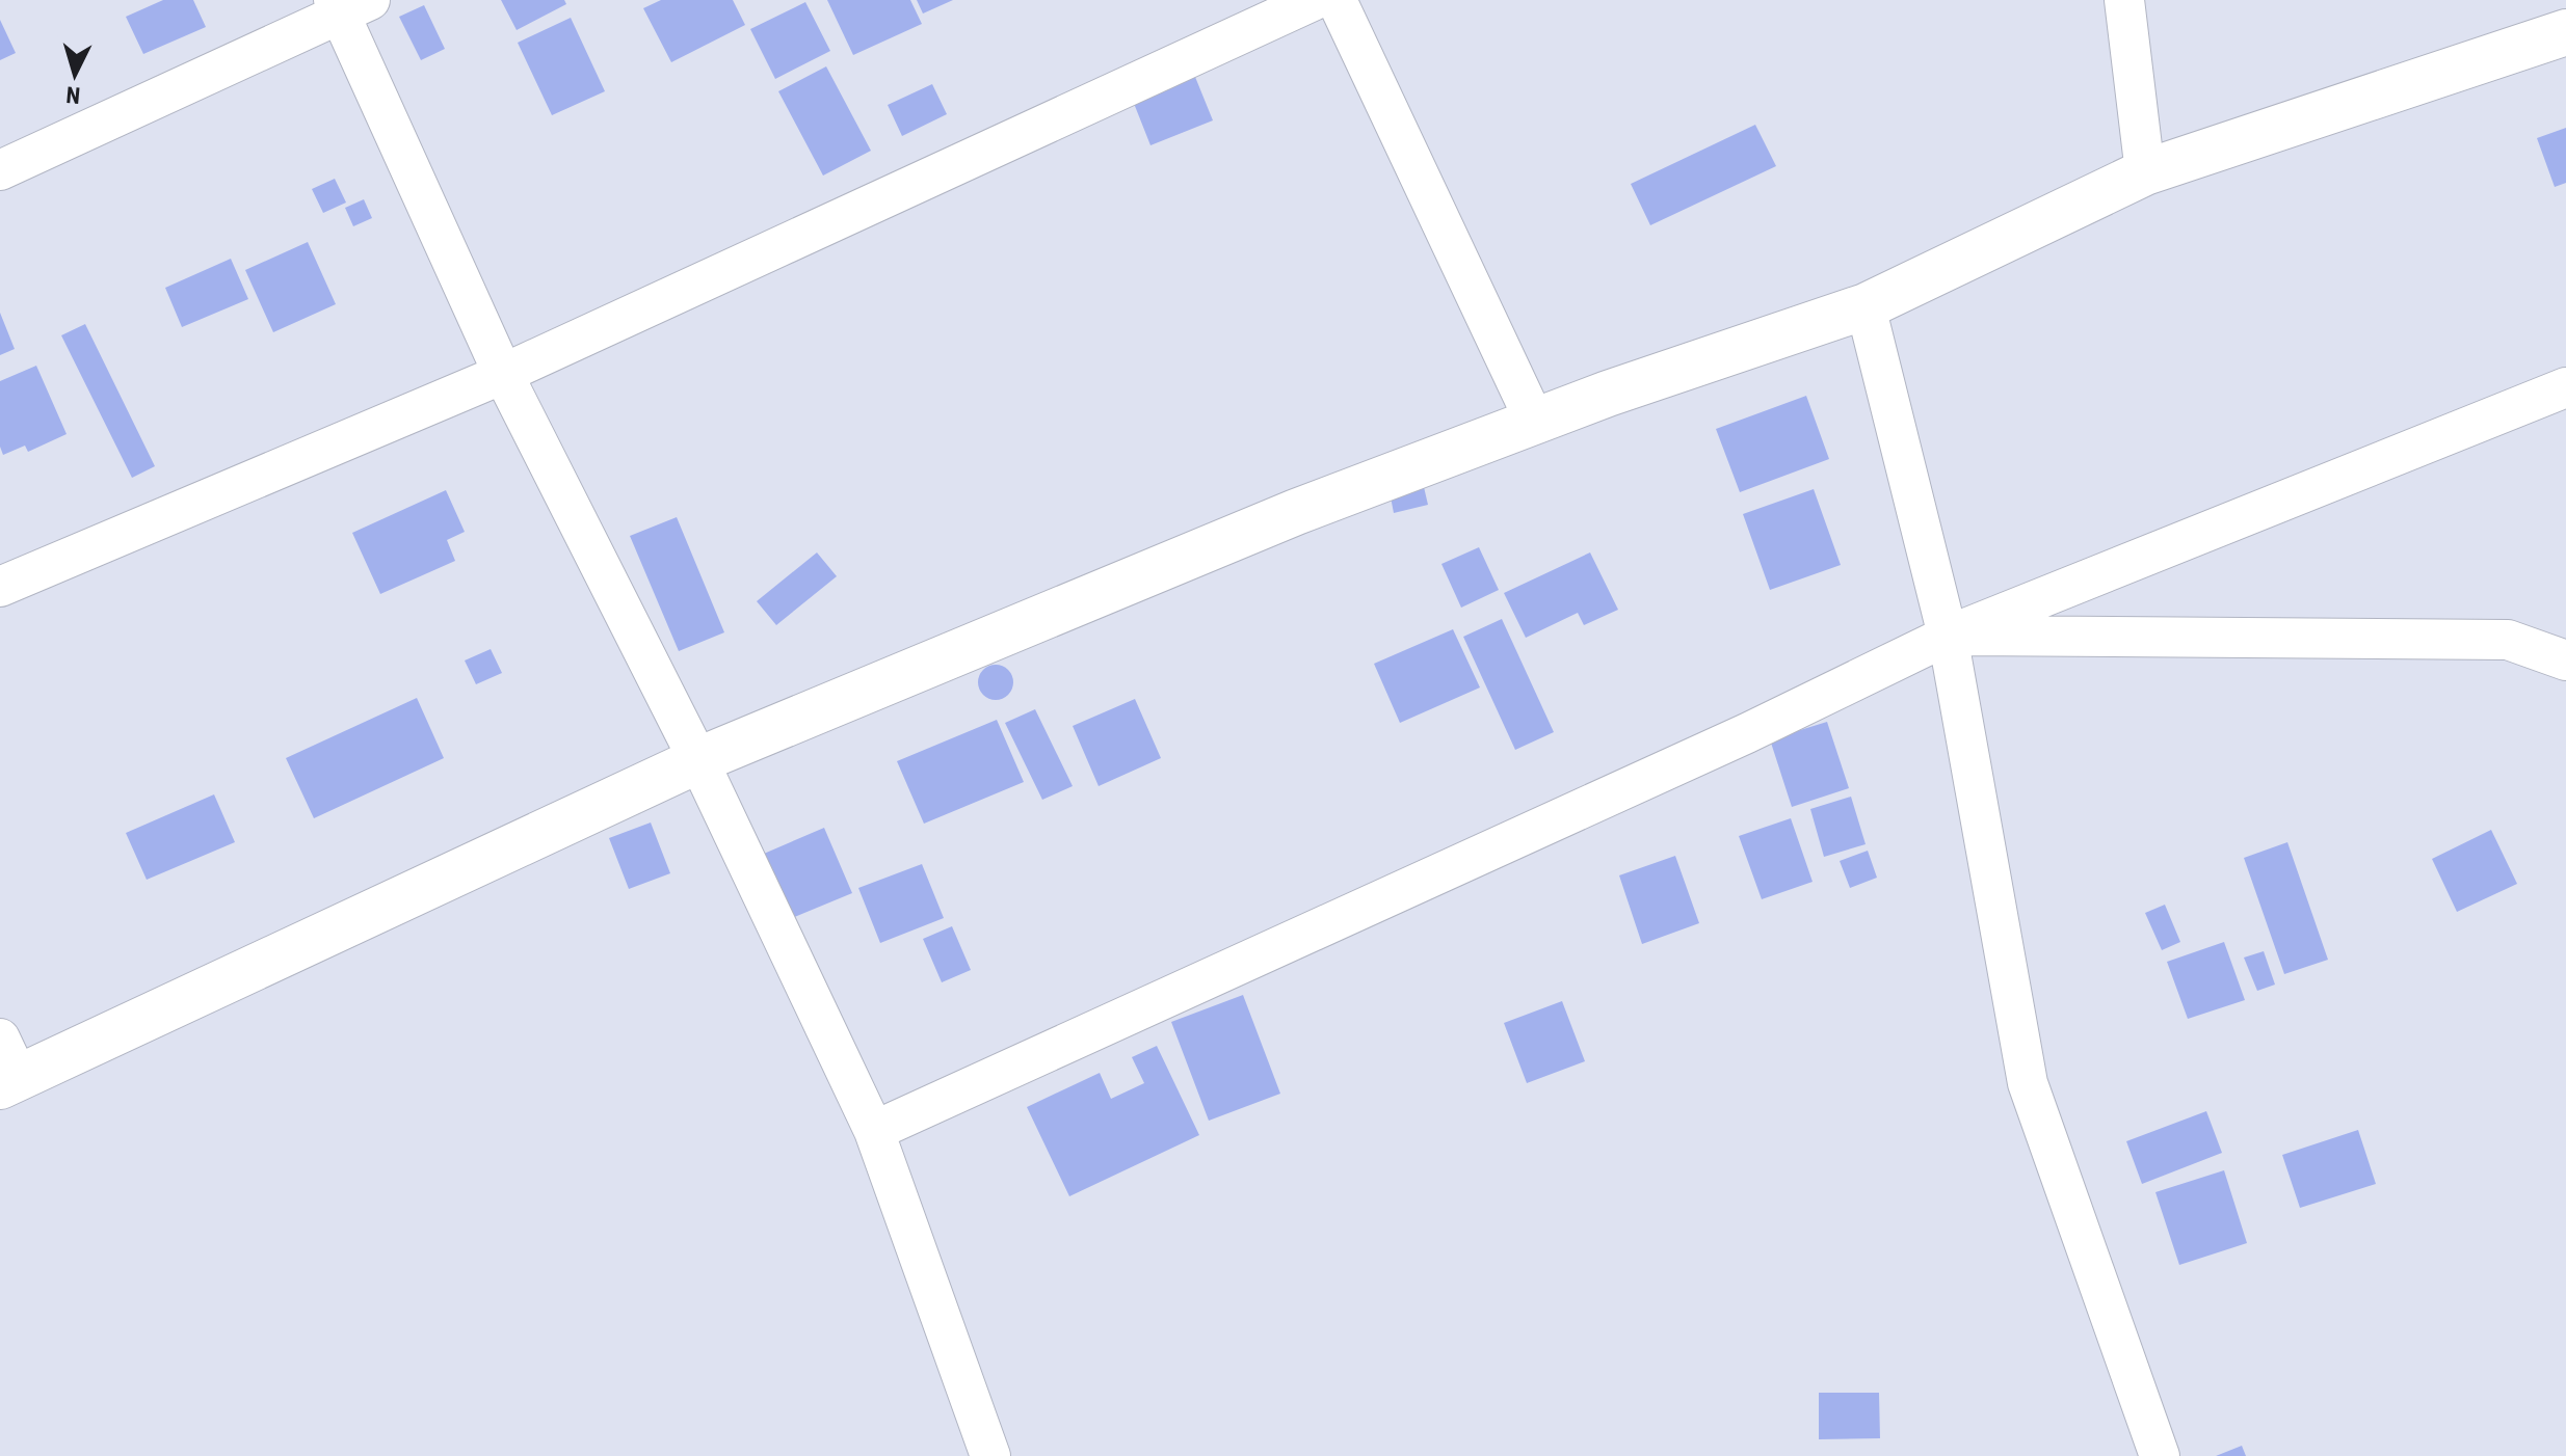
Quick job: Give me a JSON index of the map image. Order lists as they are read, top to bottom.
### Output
{
  "north": "bottom"
}
